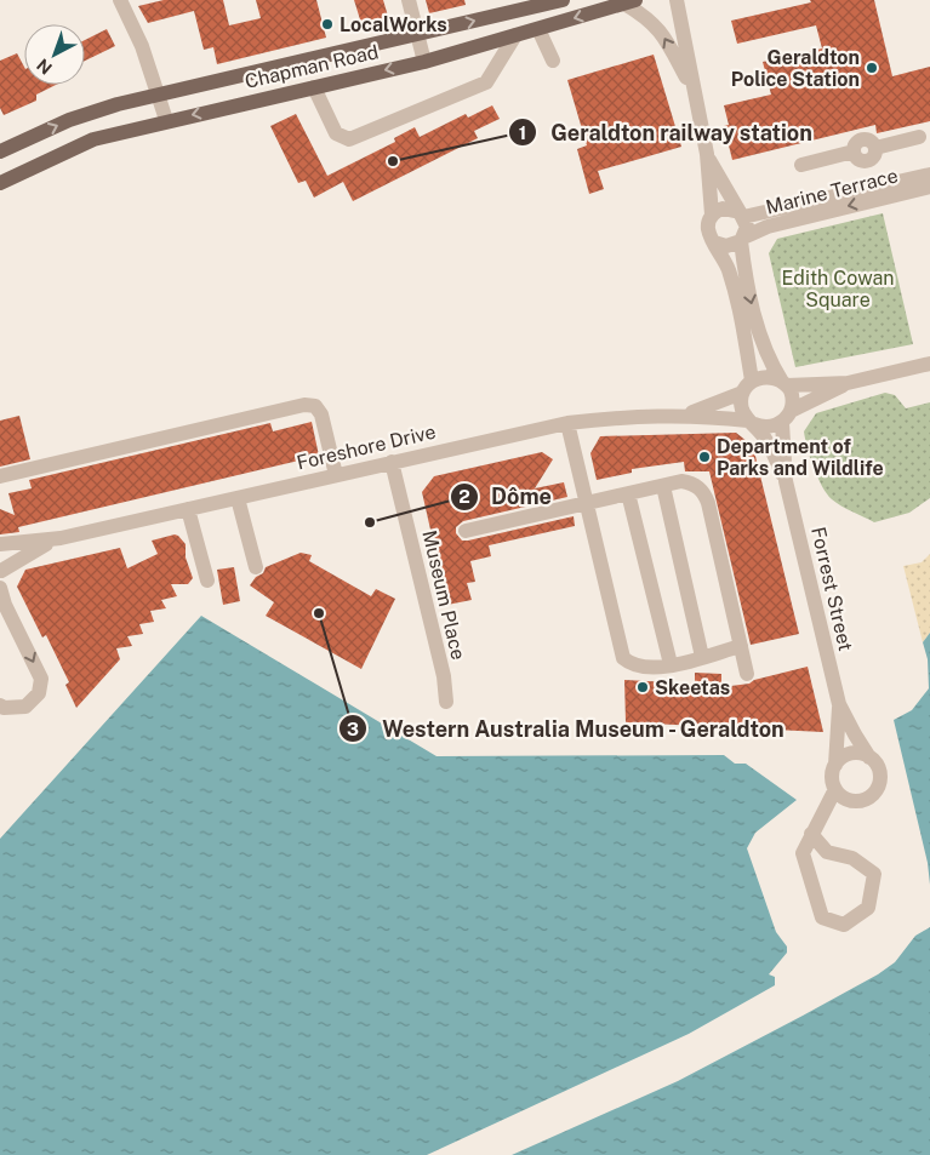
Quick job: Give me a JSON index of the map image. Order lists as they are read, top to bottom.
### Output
{
  "streets": {
    "main road": ["Chapman Road"],
    "street": [
      "Marine Terrace",
      "Foreshore Drive",
      "Forrest Street",
      "Museum Place"
    ]
  },
  "crossings": [
    ["Foreshore Drive", "Forrest Street"],
    ["Foreshore Drive", "Museum Place"]
  ],
  "parks": ["Edith Cowan Square"],
  "places": [
    "LocalWorks",
    "Geraldton Police Station",
    "Geraldton railway station",
    "Department of Parks and Wildlife",
    "Dôme",
    "Western Australia Museum - Geraldton",
    "Skeetas"
  ],
  "north": "bottom left"
}
